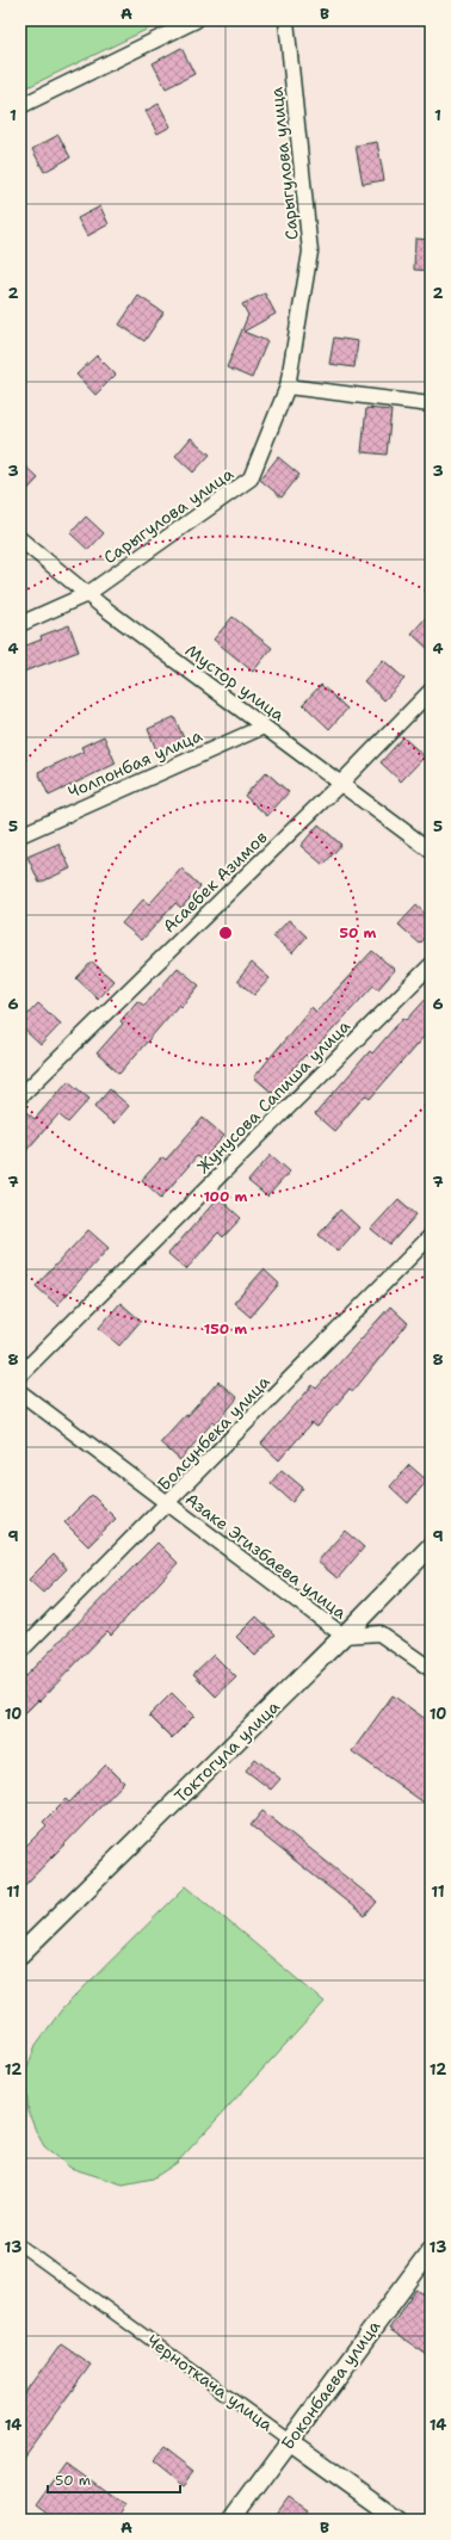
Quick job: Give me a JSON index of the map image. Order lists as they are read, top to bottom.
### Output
{
  "streets": {
    "street": [
      "Сарыгулова улица",
      "Мустор улица",
      "Чолпонбая улица",
      "Асаебек Азимов",
      "Жунусова Сапиша улица",
      "Болсунбека улица",
      "Азаке Эгизбаева улица",
      "Токтогула улица",
      "Черноткача улица",
      "Боконбаева улица"
    ]
  },
  "crossings": [
    ["Сарыгулова улица", "Мустор улица"],
    ["Мустор улица", "Чолпонбая улица"],
    ["Мустор улица", "Асаебек Азимов"],
    ["Болсунбека улица", "Азаке Эгизбаева улица"],
    ["Азаке Эгизбаева улица", "Токтогула улица"],
    ["Черноткача улица", "Боконбаева улица"]
  ],
  "scale_bar": "50 m",
  "grid": {
    "columns": ["A", "B"],
    "rows": [
      "1",
      "2",
      "3",
      "4",
      "5",
      "6",
      "7",
      "8",
      "9",
      "10",
      "11",
      "12",
      "13",
      "14"
    ]
  },
  "rings": ["50 m", "100 m", "150 m"]
}
